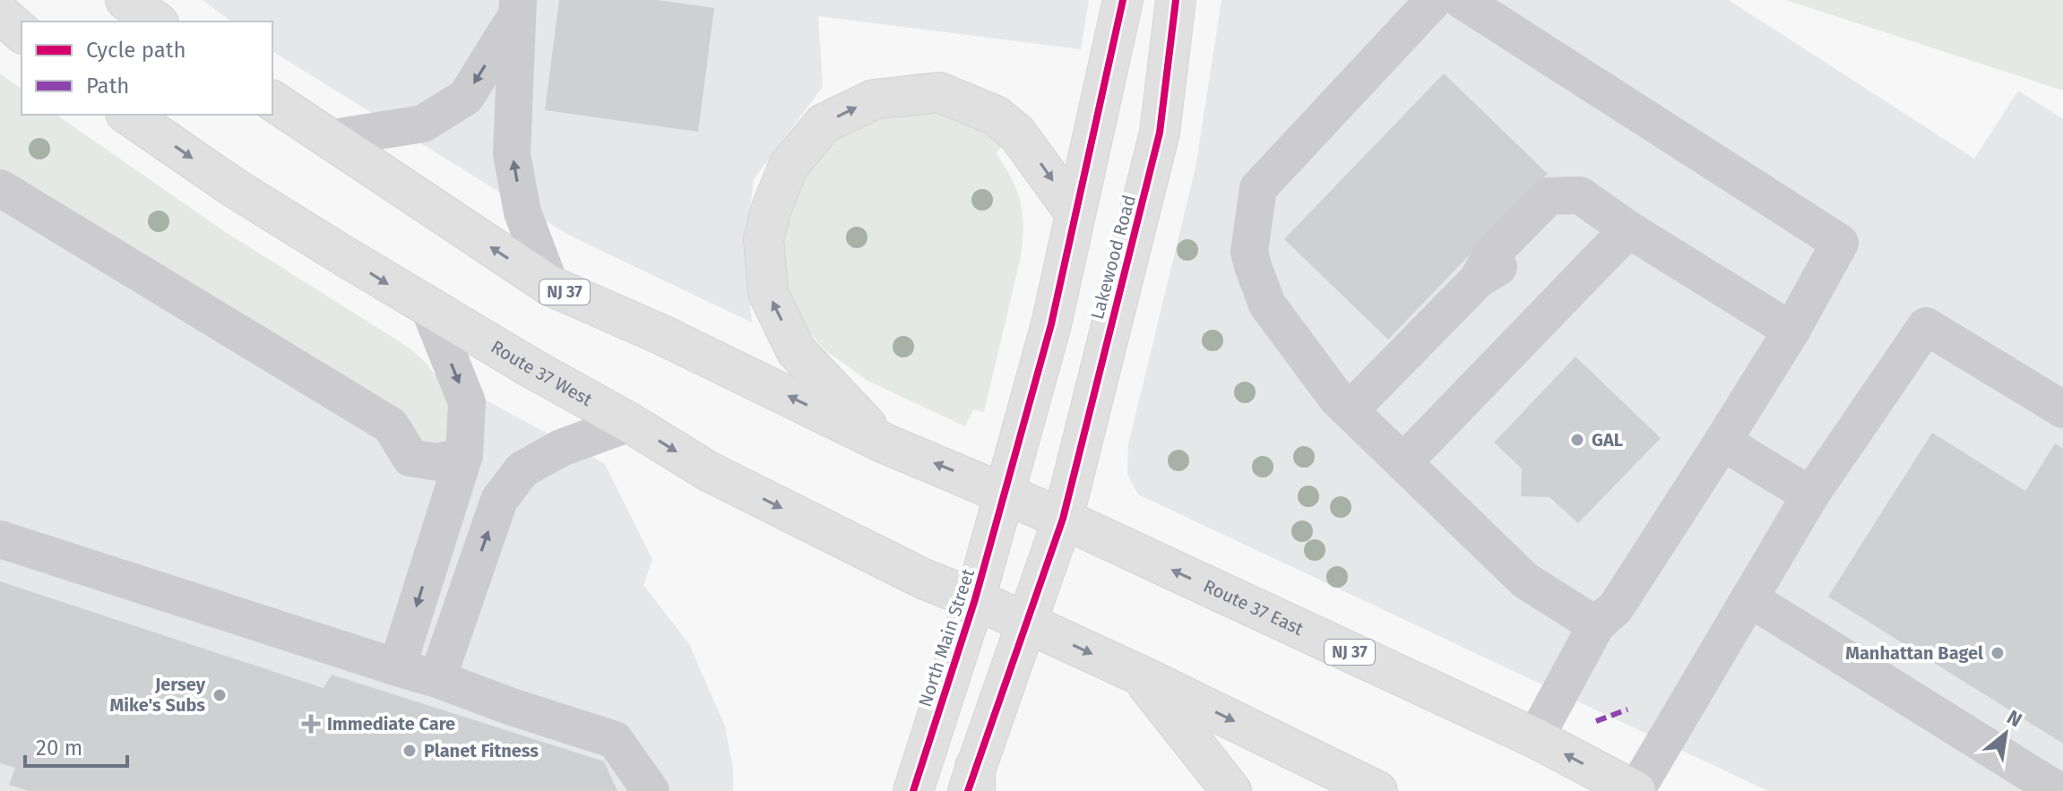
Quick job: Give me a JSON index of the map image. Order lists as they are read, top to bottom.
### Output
{
  "streets": {
    "main road": [
      "Lakewood Road",
      "NJ 37",
      "Route 37 West",
      "Route 37 East",
      "North Main Street"
    ]
  },
  "crossings": [
    ["Lakewood Road", "NJ 37"],
    ["Lakewood Road", "Route 37 East"],
    ["NJ 37", "Route 37 East"],
    ["NJ 37", "North Main Street"],
    ["Route 37 West", "North Main Street"]
  ],
  "places": {
    "other": [
      "GAL",
      "Manhattan Bagel",
      "Jersey Mike's Subs",
      "Planet Fitness"
    ],
    "health": ["Immediate Care"]
  },
  "legend": ["Cycle path", "Path"],
  "scale_bar": "20 m",
  "north": "top right"
}
